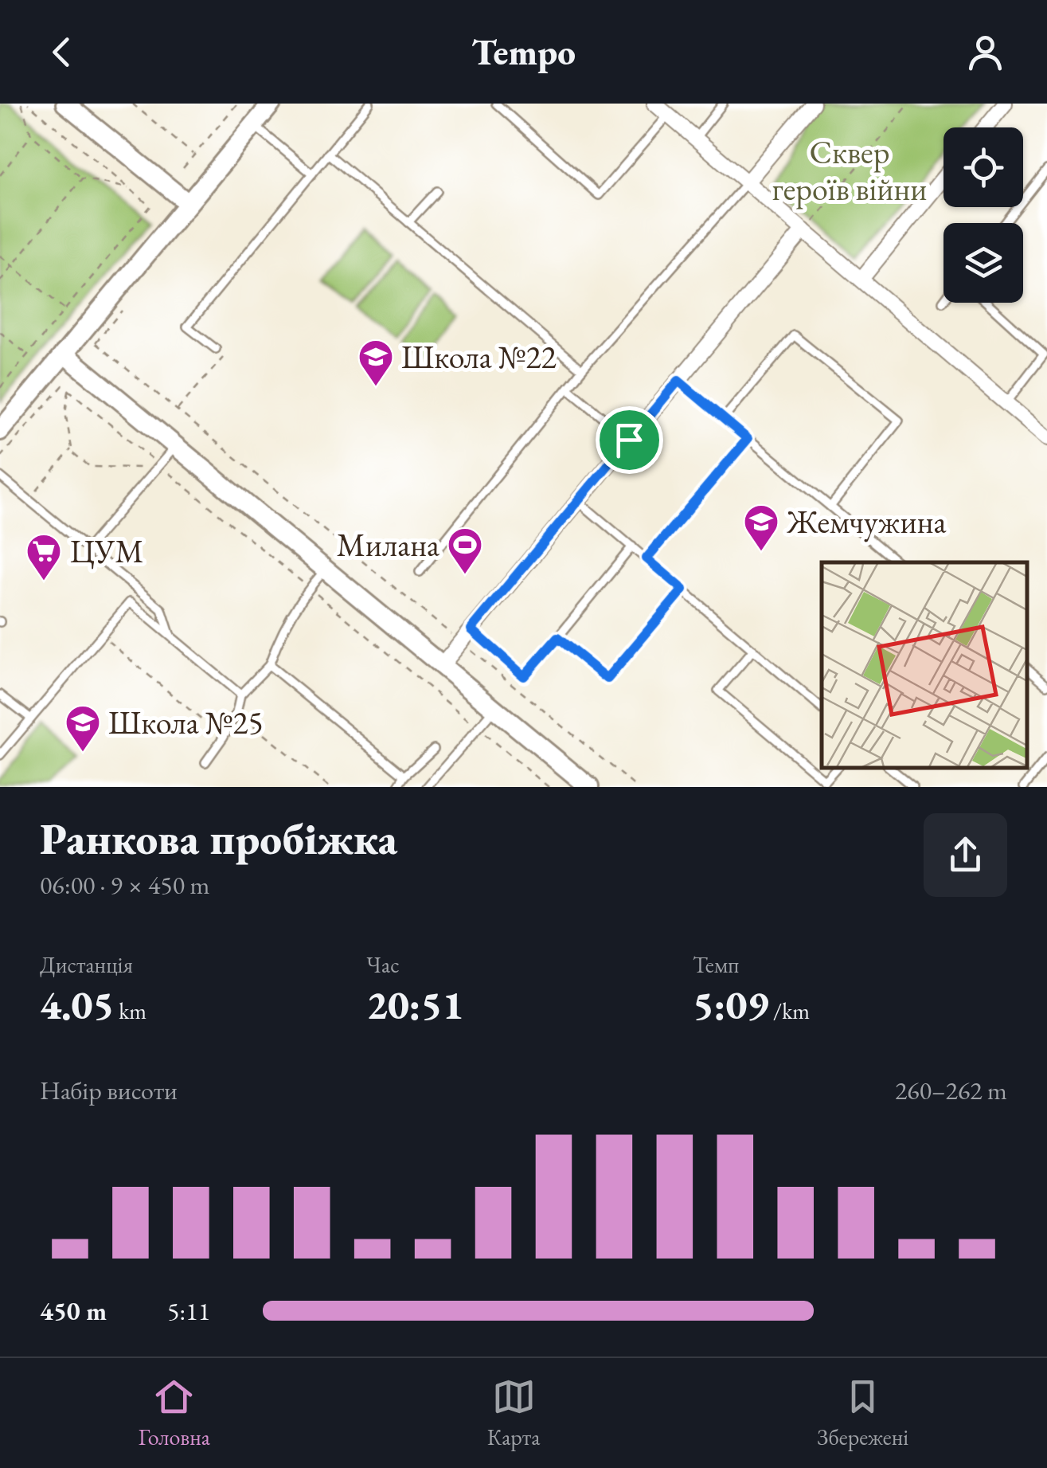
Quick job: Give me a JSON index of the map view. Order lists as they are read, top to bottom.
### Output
{
  "parks": ["Сквер героїв війни"],
  "places": {
    "school or university": ["Школа №22", "Жемчужина", "Школа №25"],
    "sports": ["Милана"],
    "supermarket": ["ЦУМ"]
  },
  "page": {
    "header": "Tempo",
    "heading": ["Ранкова пробіжка", "06:00 · 9 × 450 m"],
    "stats": [
      ["Дистанція", "4.05 km"],
      ["Час", "20:51"],
      ["Темп", "5:09 /km"]
    ],
    "chart": ["Набір висоти", "260–262 m"],
    "list": [
      {
        "name": "450 m",
        "note": "5:11"
      }
    ],
    "tabs": ["Головна", "Карта", "Збережені"]
  }
}
